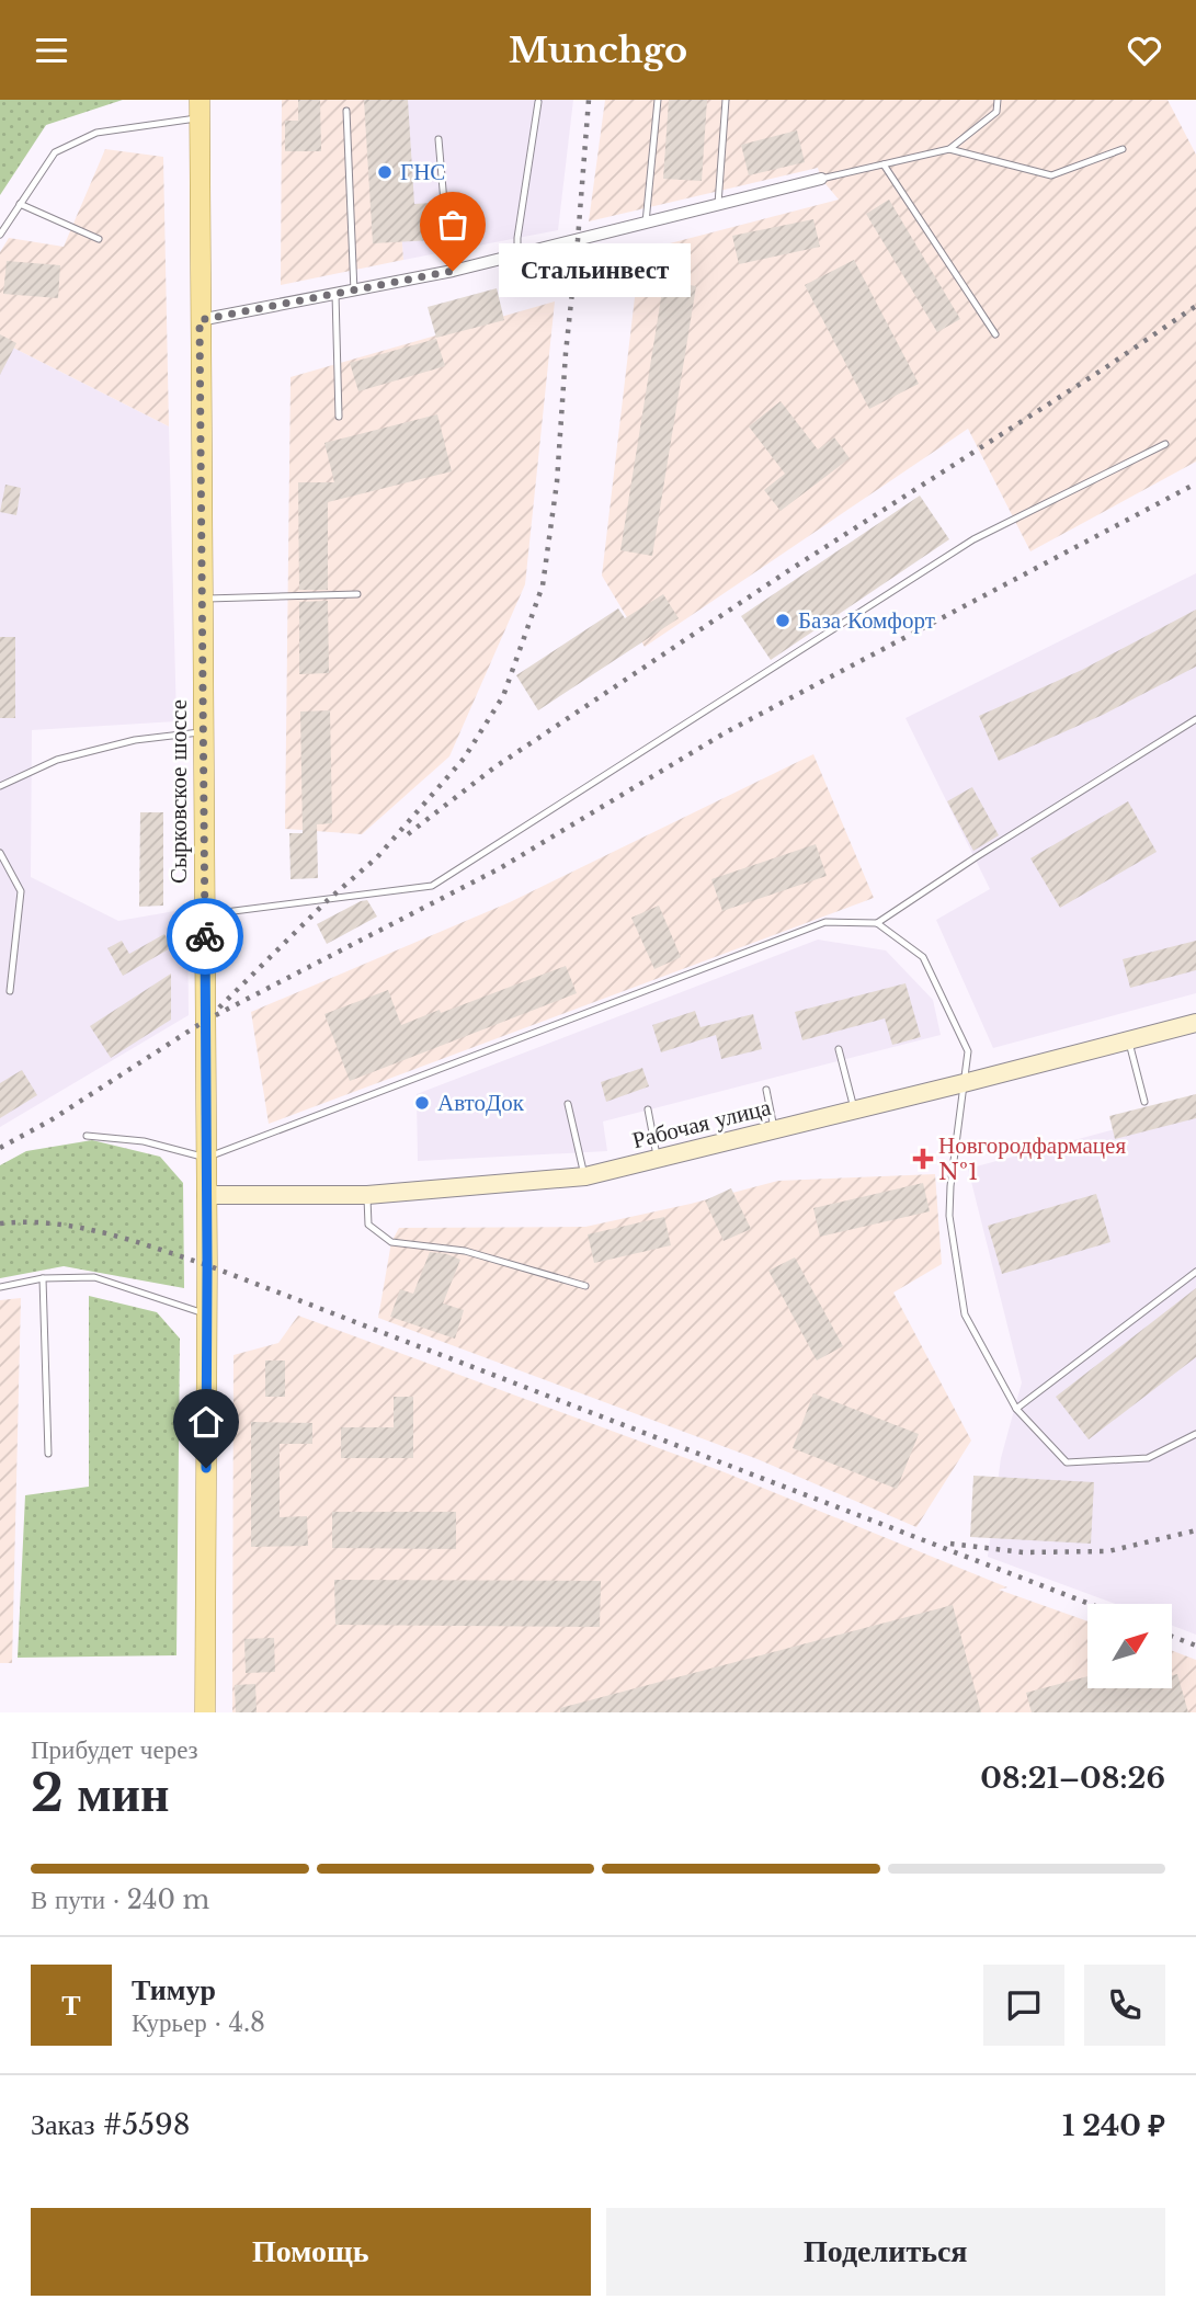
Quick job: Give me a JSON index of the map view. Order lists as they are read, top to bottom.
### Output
{
  "streets": {
    "main road": ["Сырковское шоссе", "Рабочая улица"]
  },
  "crossings": [
    ["Сырковское шоссе", "Рабочая улица"]
  ],
  "places": {
    "other": [
      "ГНС",
      "Стальинвест",
      "База Комфорт",
      "АвтоДок"
    ],
    "health": ["Новгородфармацея №1"]
  },
  "north": "top right",
  "page": {
    "header": "Munchgo",
    "bubble": "Стальинвест",
    "heading": ["2 мин", "Прибудет через", "08:21–08:26"],
    "panel": [
      "Тимур",
      "Курьер · 4.8",
      "Заказ #5598",
      "1 240 ₽"
    ],
    "bar": "В пути · 240 m",
    "round": "Т",
    "buttons": ["Помощь", "Поделиться"]
  }
}
